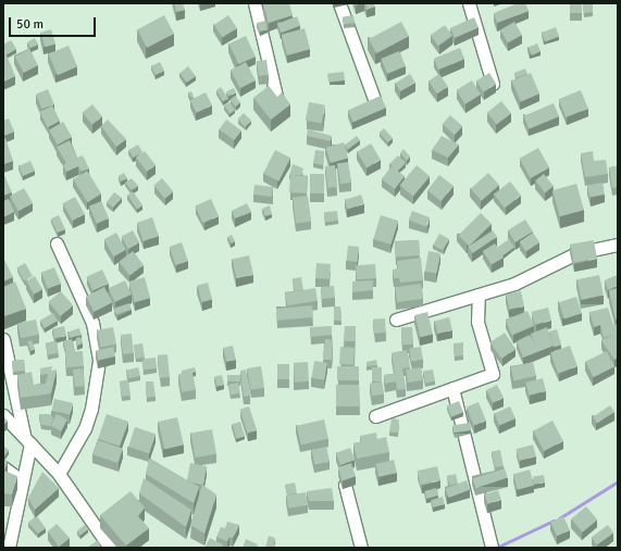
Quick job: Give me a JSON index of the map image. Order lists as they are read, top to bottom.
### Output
{
  "scale_bar": "50 m"
}
